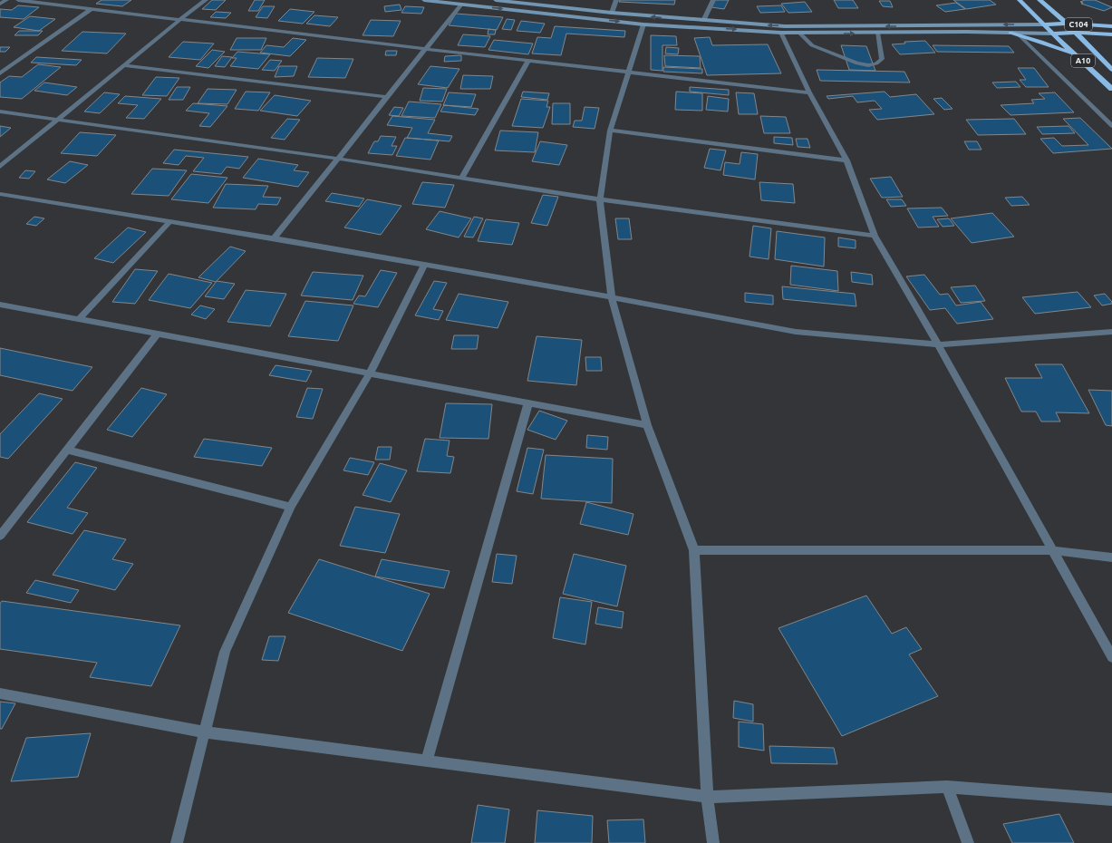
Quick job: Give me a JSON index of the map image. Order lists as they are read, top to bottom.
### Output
{
  "streets": {
    "highway": ["C104", "A10"]
  },
  "crossings": [
    ["C104", "A10"]
  ]
}
